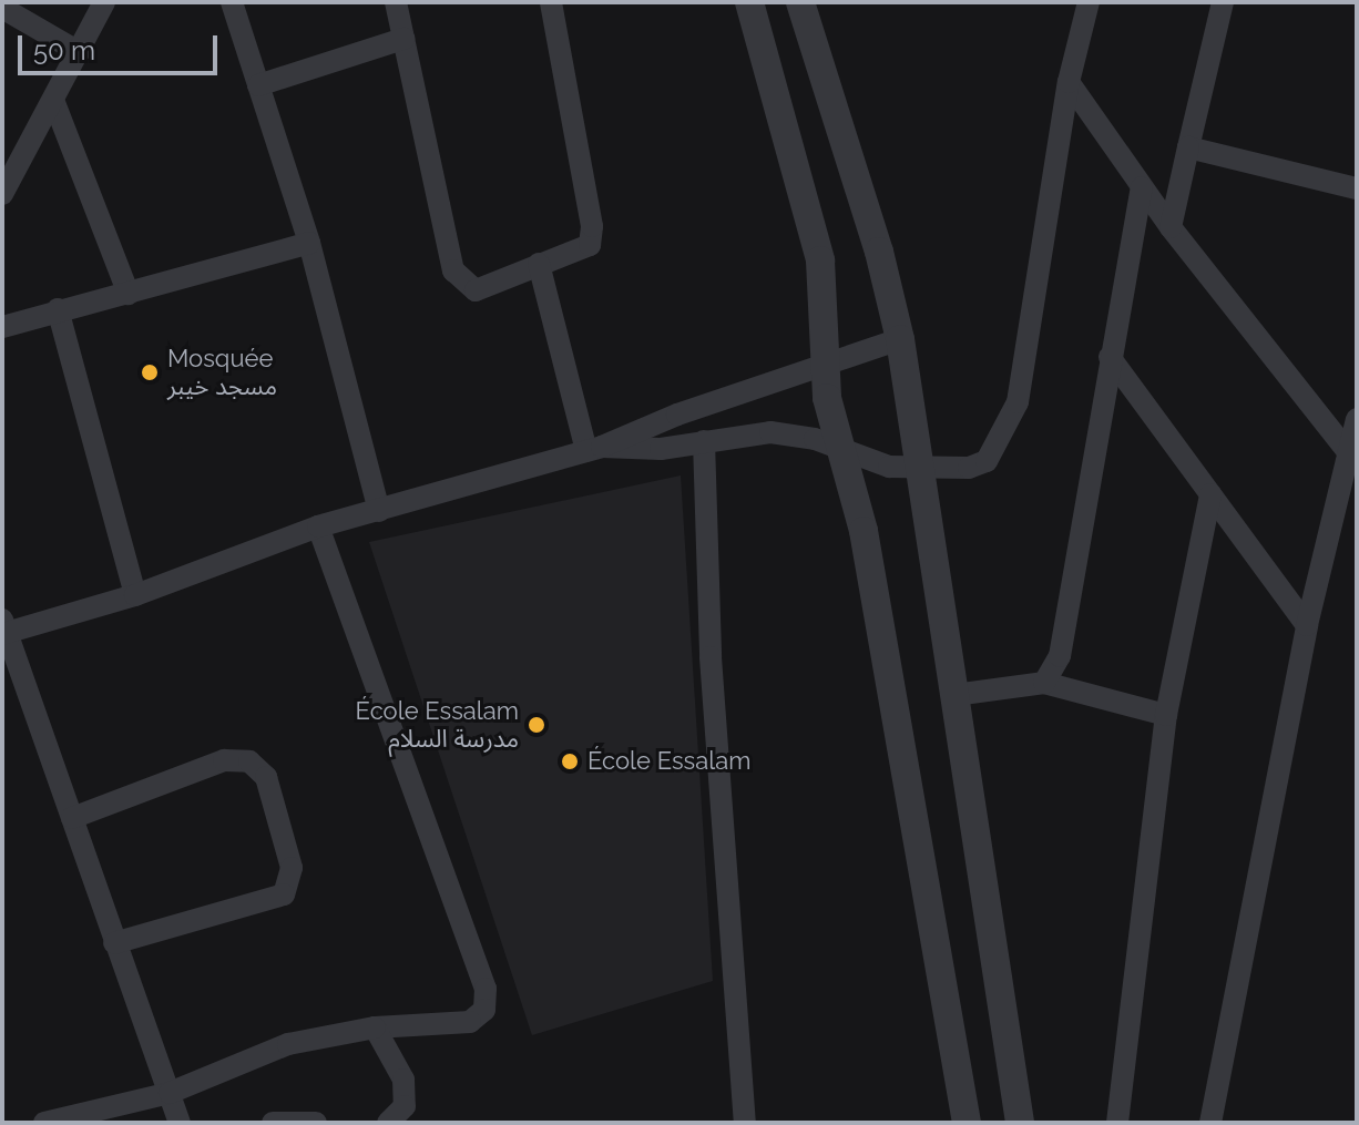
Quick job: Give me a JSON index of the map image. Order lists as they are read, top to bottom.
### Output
{
  "places": ["Mosquée مسجد خيبر", "École Essalam مدرسة السلام", "École Essalam"],
  "scale_bar": "50 m"
}
